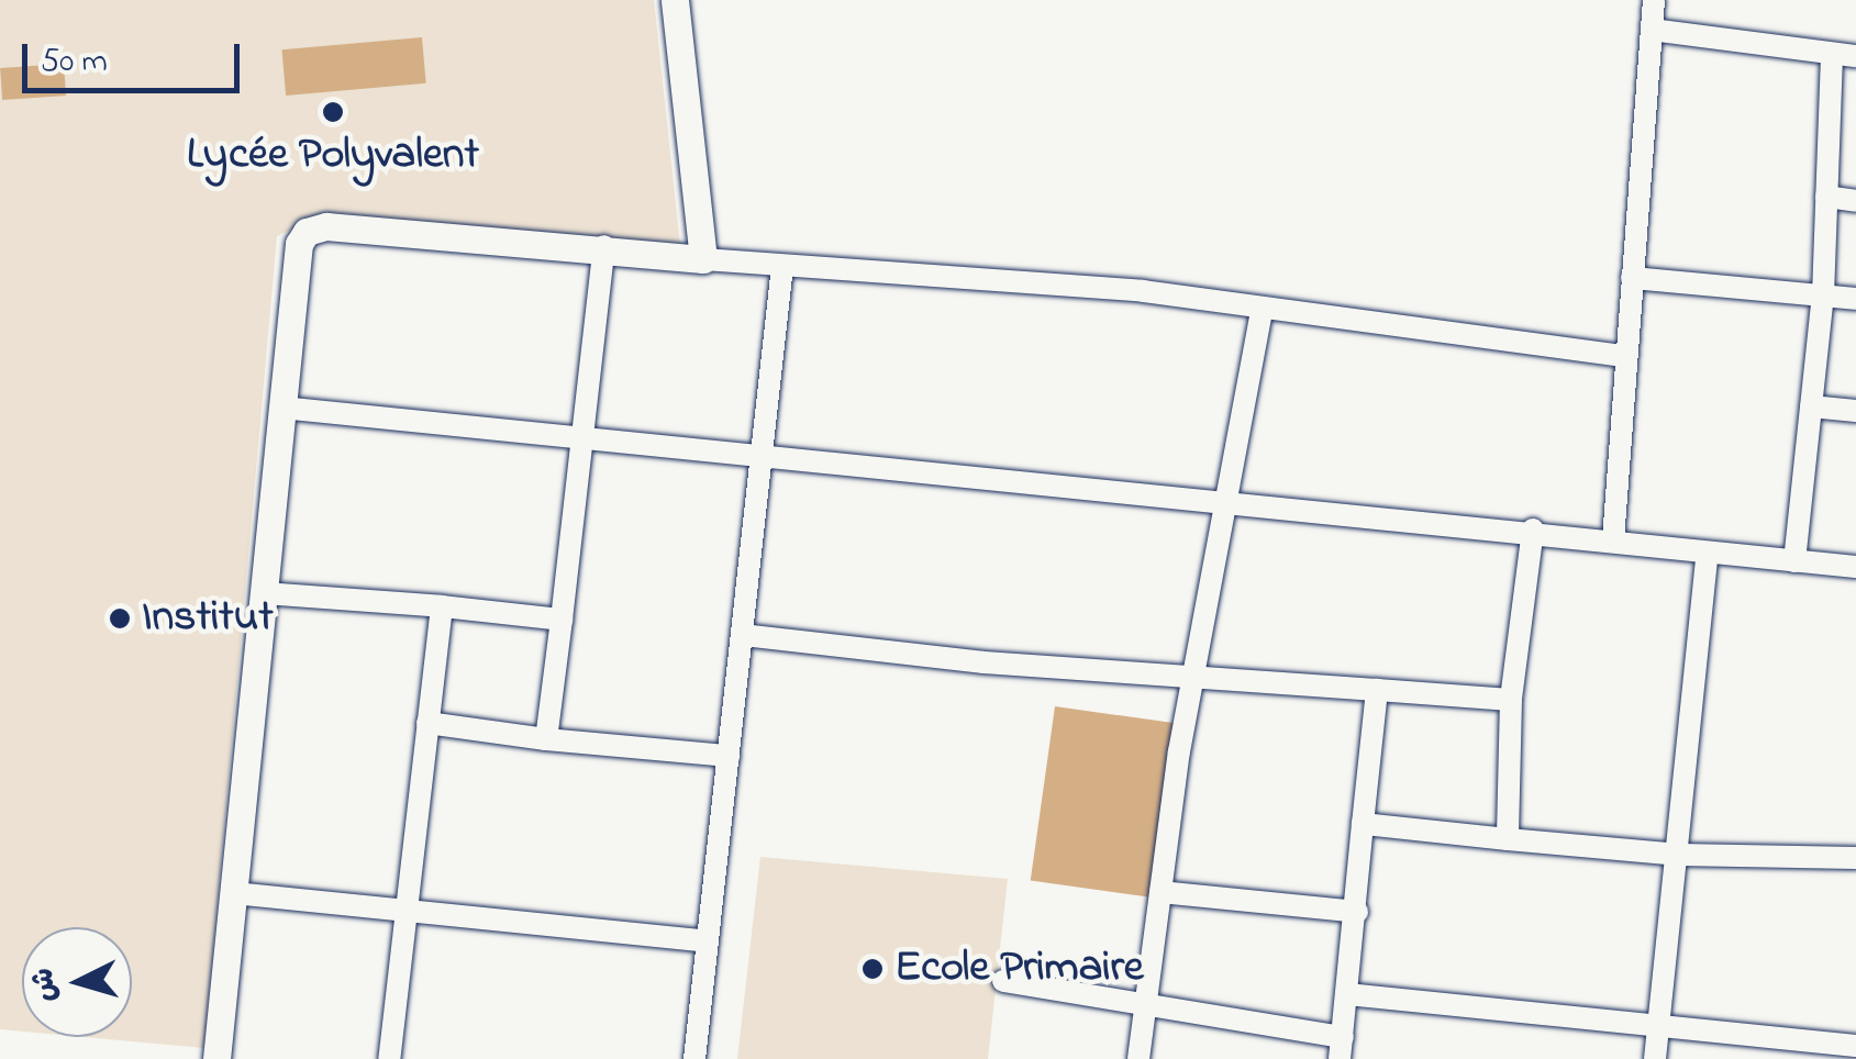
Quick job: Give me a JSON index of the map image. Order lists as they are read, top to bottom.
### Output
{
  "places": ["Lycée Polyvalent", "Institut", "Ecole Primaire"],
  "scale_bar": "50 m",
  "north": "left"
}
